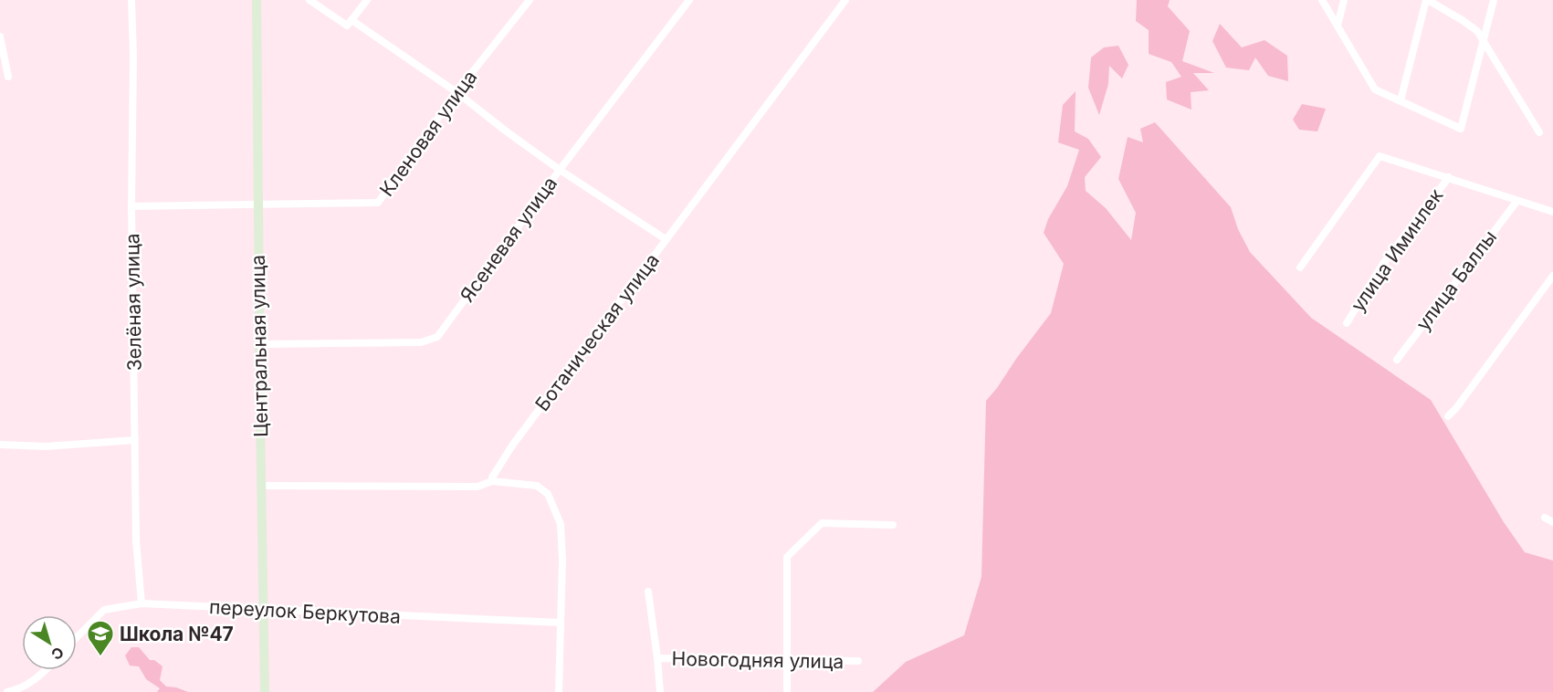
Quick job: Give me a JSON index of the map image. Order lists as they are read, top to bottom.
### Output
{
  "streets": {
    "street": [
      "Кленовая улица",
      "Ясеневая улица",
      "улица Иминлек",
      "улица Баллы",
      "Зелёная улица",
      "Ботаническая улица",
      "Центральная улица",
      "переулок Беркутова",
      "Новогодняя улица"
    ]
  },
  "crossings": [
    ["Кленовая улица", "Зелёная улица"],
    ["Кленовая улица", "Центральная улица"],
    ["Ясеневая улица", "Центральная улица"],
    ["Зелёная улица", "переулок Беркутова"],
    ["Центральная улица", "переулок Беркутова"]
  ],
  "places": {
    "school or university": ["Школа №47"]
  },
  "north": "bottom right"
}
